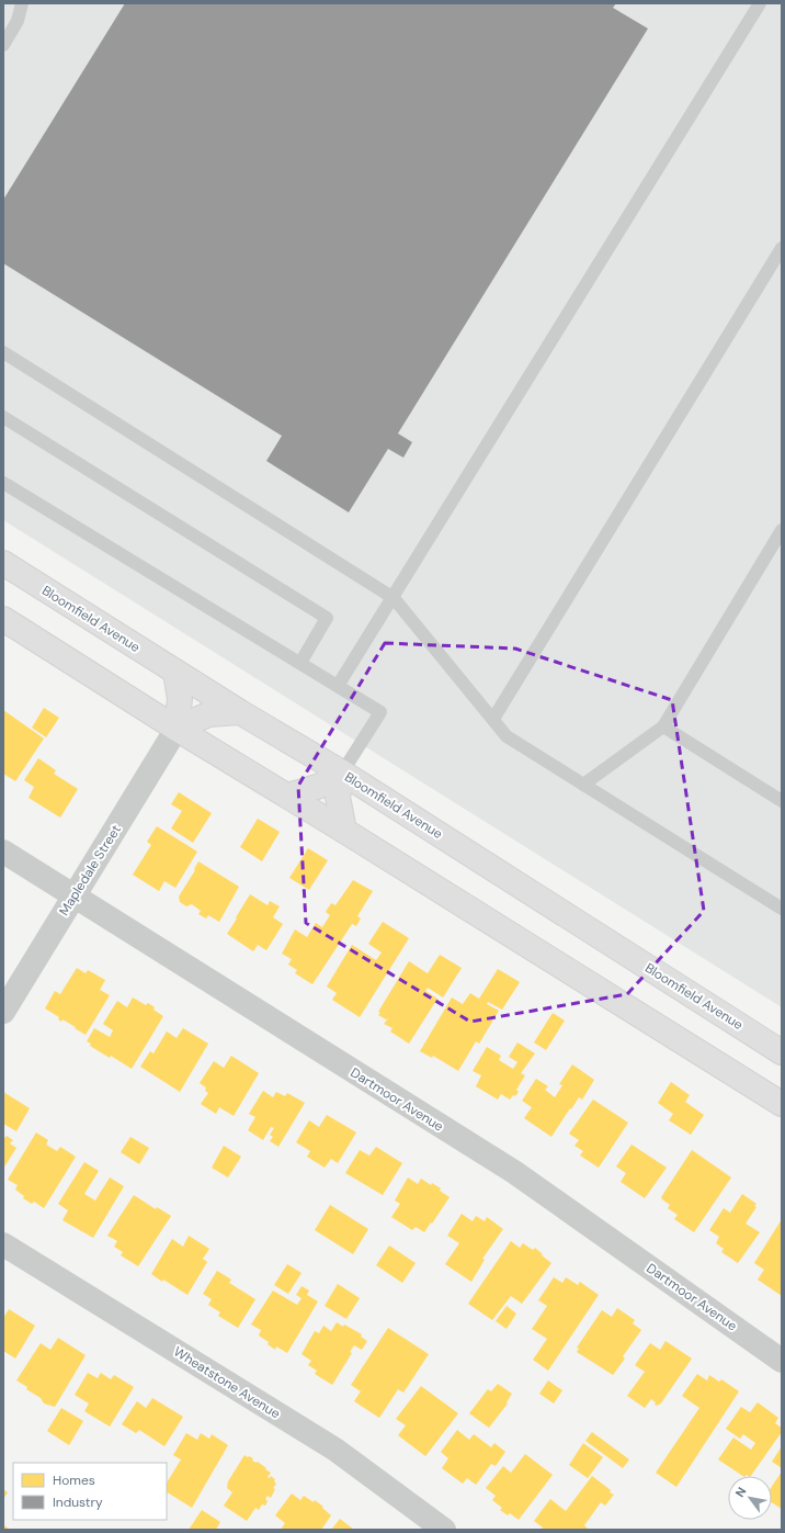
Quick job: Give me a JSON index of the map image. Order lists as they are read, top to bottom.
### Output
{
  "streets": {
    "main road": ["Bloomfield Avenue"],
    "street": ["Mapledale Street", "Dartmoor Avenue", "Wheatstone Avenue"]
  },
  "crossings": [
    ["Mapledale Street", "Dartmoor Avenue"]
  ],
  "legend": ["Homes", "Industry"],
  "north": "top left"
}
